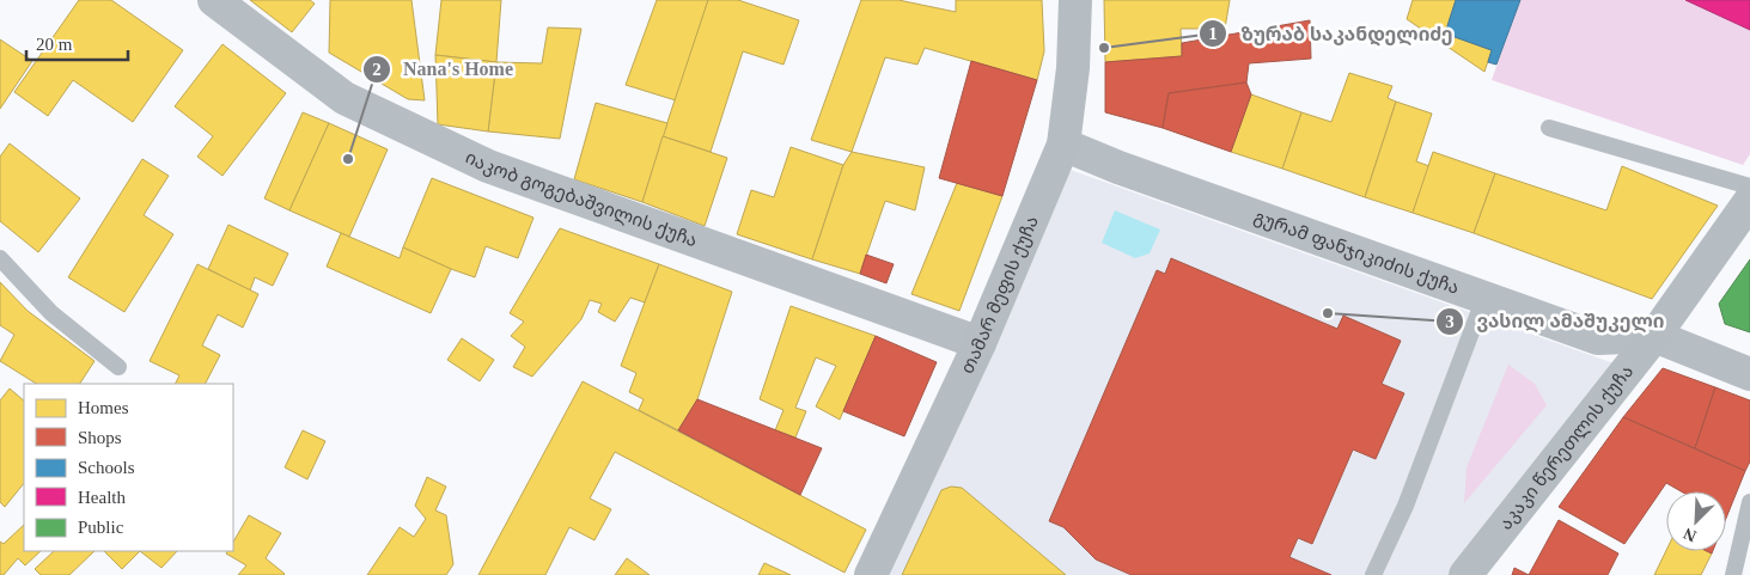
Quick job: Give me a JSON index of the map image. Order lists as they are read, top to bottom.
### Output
{
  "streets": {
    "main road": ["თამარ მეფის ქუჩა", "აკაკი წერეთლის ქუჩა"],
    "street": ["იაკობ გოგებაშვილის ქუჩა", "გურამ ფანჯიკიძის ქუჩა"]
  },
  "crossings": [
    ["იაკობ გოგებაშვილის ქუჩა", "თამარ მეფის ქუჩა"],
    ["გურამ ფანჯიკიძის ქუჩა", "თამარ მეფის ქუჩა"],
    ["გურამ ფანჯიკიძის ქუჩა", "აკაკი წერეთლის ქუჩა"]
  ],
  "places": ["ზურაბ საკანდელიძე", "Nana's Home", "ვასილ ამაშუკელი"],
  "legend": [
    "Homes",
    "Shops",
    "Schools",
    "Health",
    "Public"
  ],
  "scale_bar": "20 m",
  "north": "bottom left"
}
